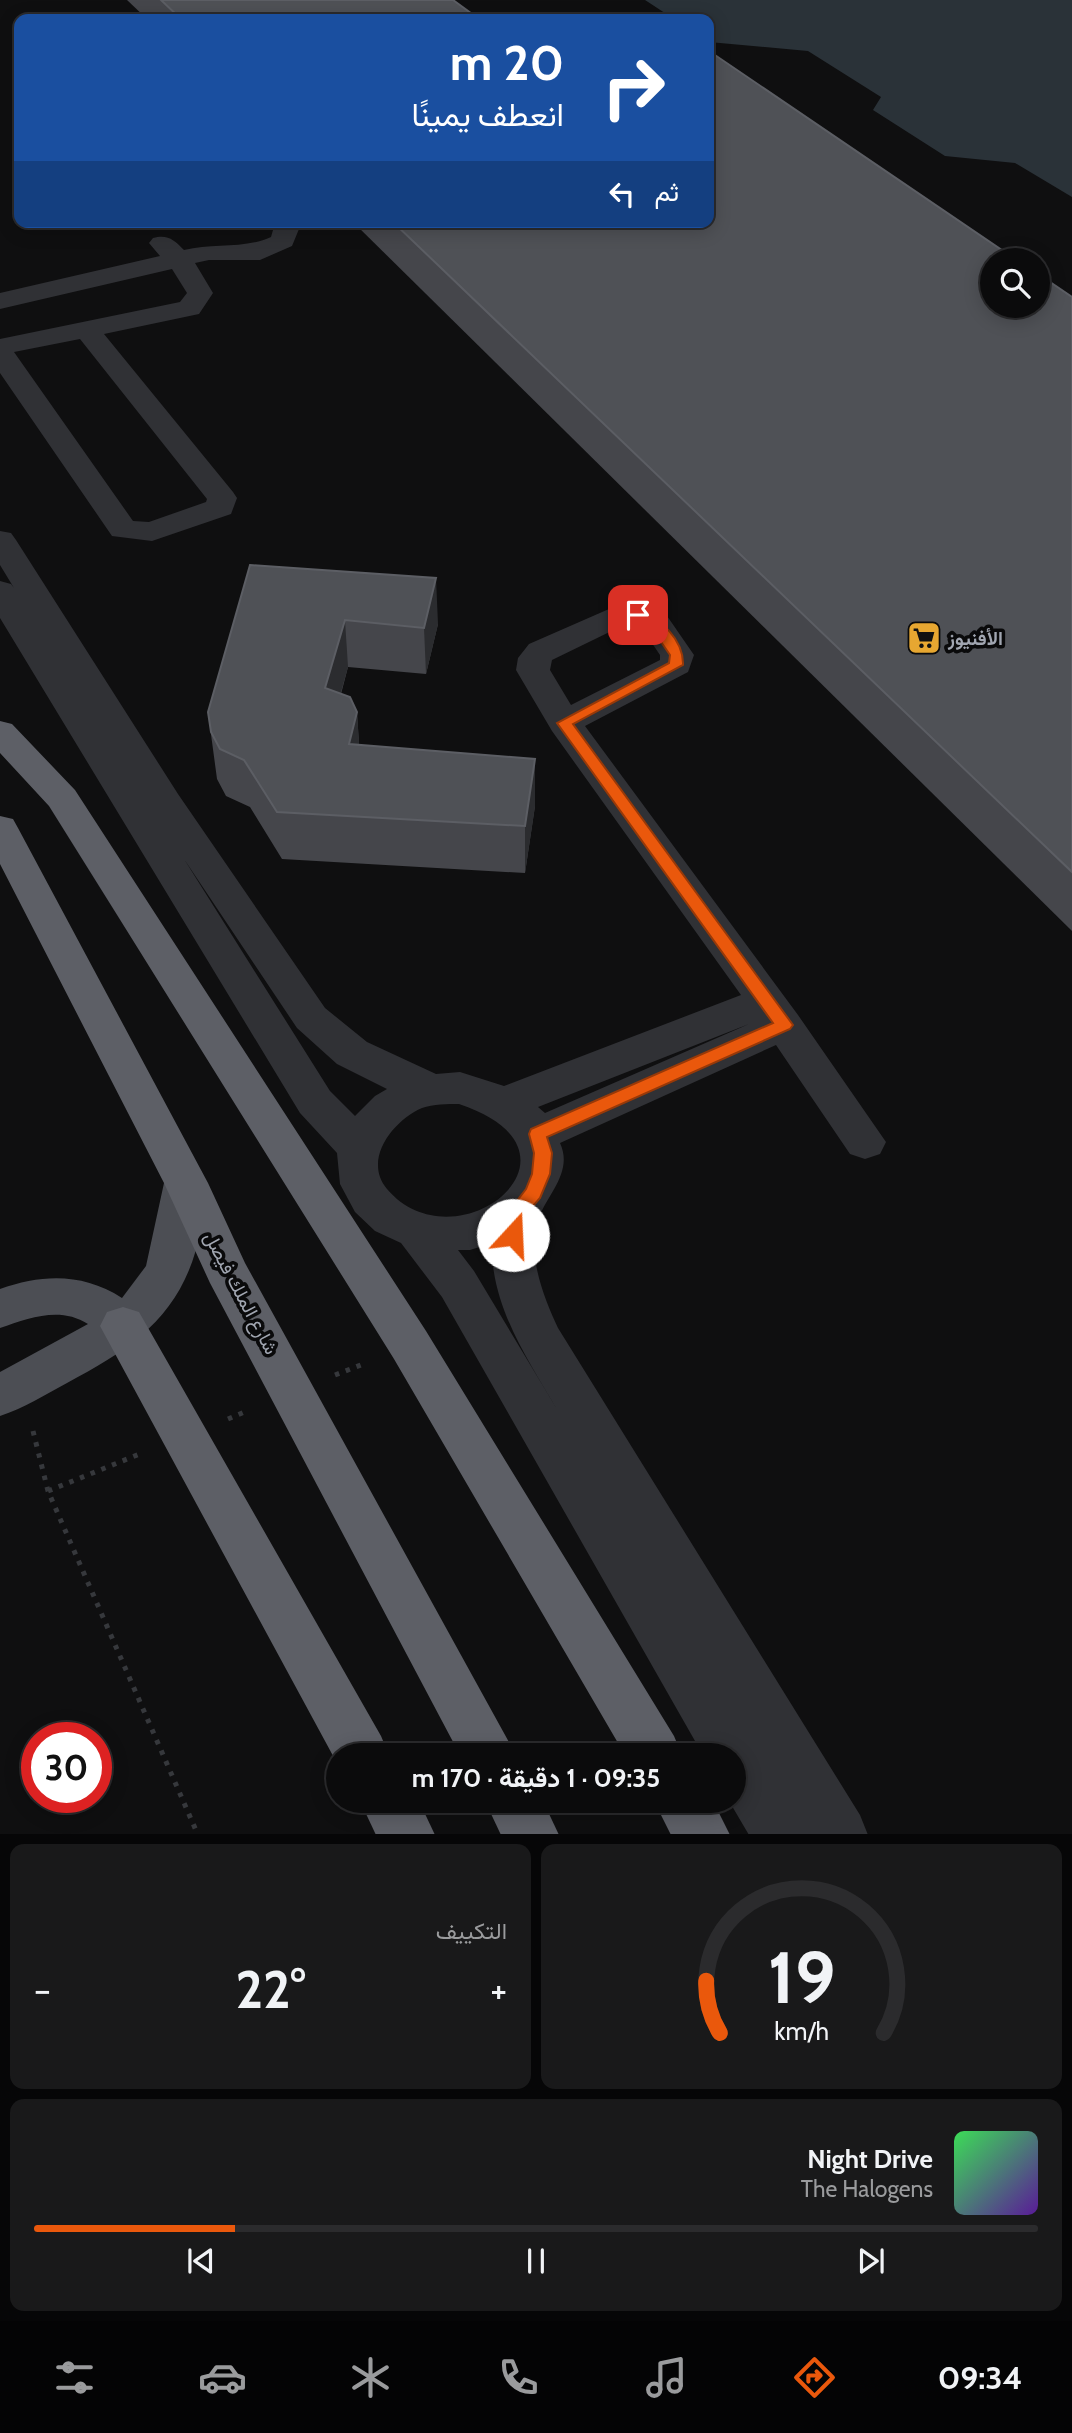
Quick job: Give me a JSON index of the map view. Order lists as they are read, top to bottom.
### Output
{
  "streets": {
    "highway": ["شارع الملك فيصل"]
  },
  "places": {
    "supermarket": ["الأفنيوز"]
  },
  "page": {
    "turn": ["20 m", "انعطف يمينًا"],
    "then": "ثم",
    "limit": "30",
    "trip": "09:35 · 1 دقيقة · 170 m",
    "tile": "التكييف",
    "heat": ["−", "22°", "+"],
    "song": ["Night Drive", "The Halogens"],
    "tabs": "09:34",
    "gauge": ["19", "km/h"]
  }
}
